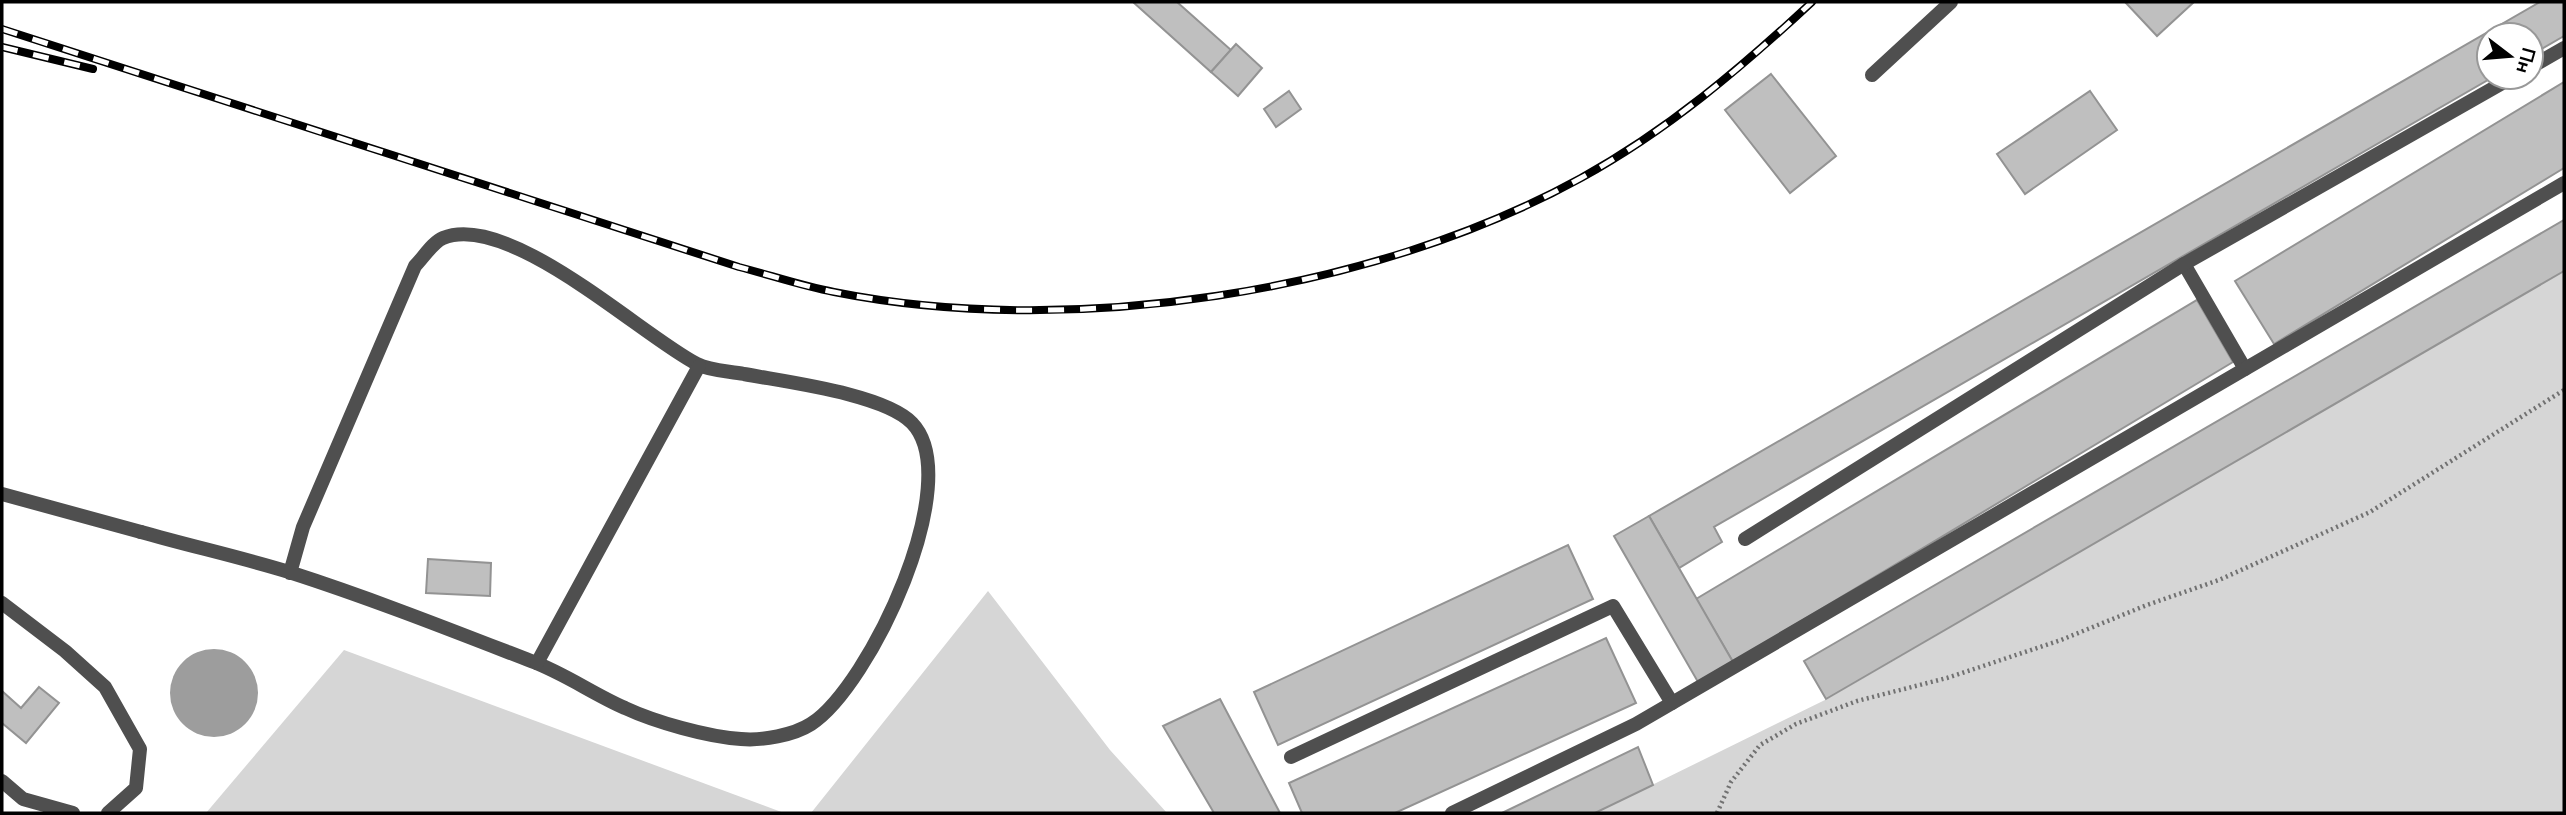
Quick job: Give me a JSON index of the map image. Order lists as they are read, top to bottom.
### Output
{
  "north": "right"
}
